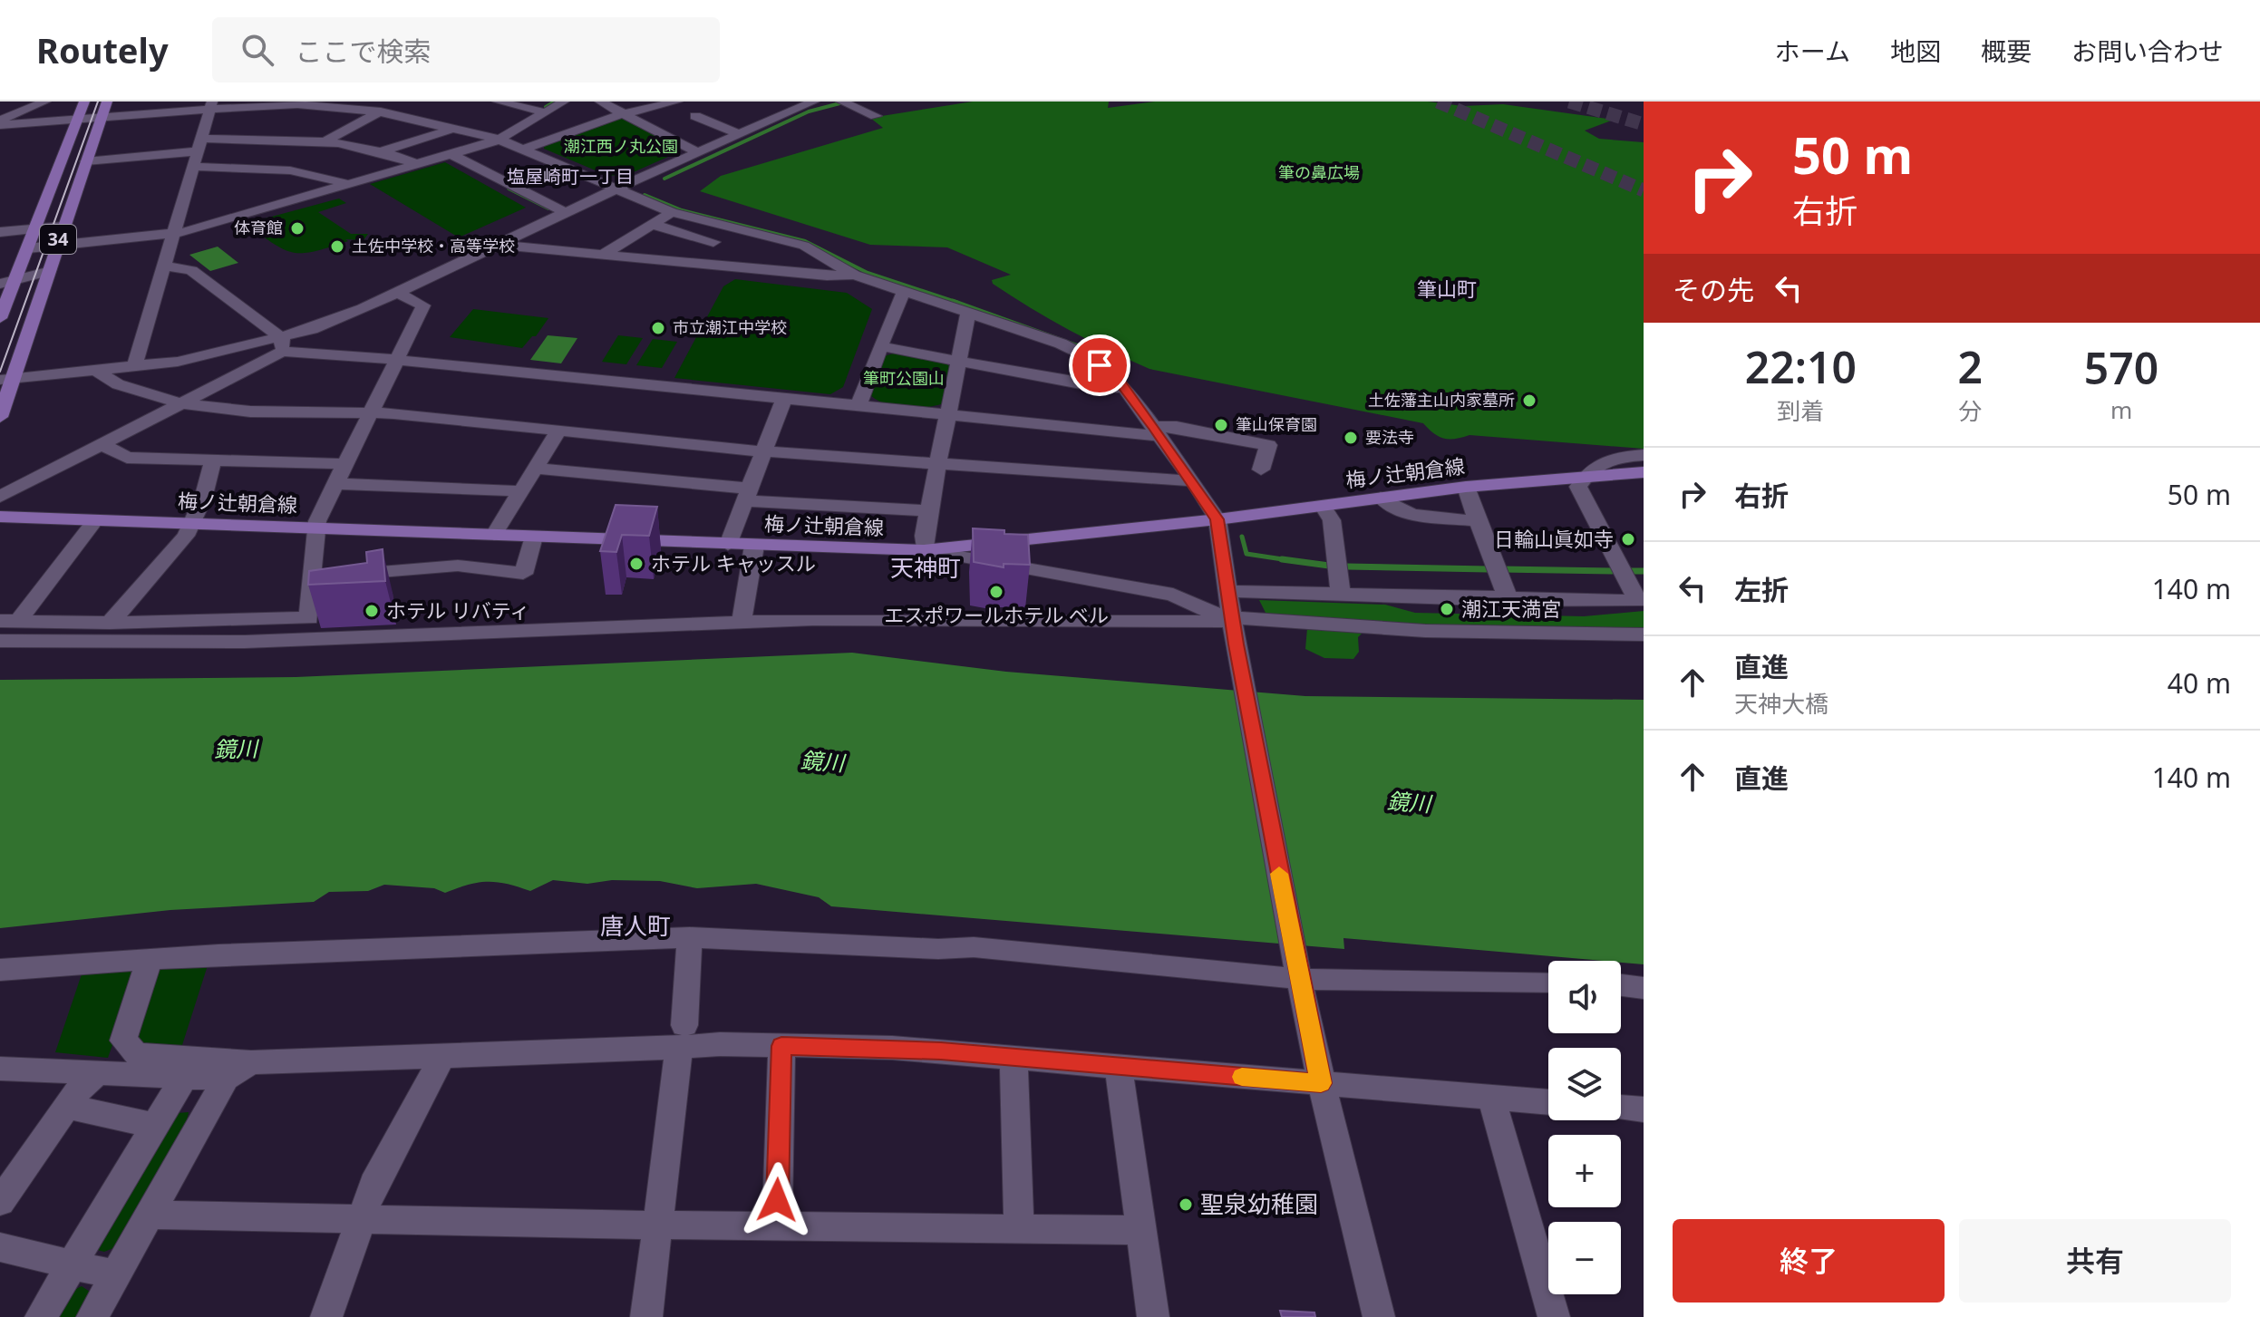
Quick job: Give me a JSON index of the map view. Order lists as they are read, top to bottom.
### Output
{
  "streets": {
    "main road": ["34", "梅ノ辻朝倉線"]
  },
  "districts": [
    "塩屋崎町一丁目",
    "筆山町",
    "天神町",
    "唐人町"
  ],
  "water": ["鏡川"],
  "parks": ["潮江西ノ丸公園", "筆の鼻広場", "筆町公園山"],
  "places": [
    "体育館",
    "土佐中学校・高等学校",
    "市立潮江中学校",
    "土佐藩主山内家墓所",
    "筆山保育園",
    "要法寺",
    "日輪山眞如寺",
    "ホテル キャッスル",
    "エスポワールホテル ベル",
    "潮江天満宮",
    "ホテル リバティ",
    "聖泉幼稚園"
  ],
  "page": {
    "header": "Routely",
    "search": "ここで検索",
    "nav": [
      "ホーム",
      "地図",
      "概要",
      "お問い合わせ"
    ],
    "turn": ["50 m", "右折"],
    "then": "その先",
    "eta": [
      "22:10",
      "到着",
      "2",
      "分",
      "570",
      "m"
    ],
    "list": [
      {
        "name": "右折",
        "value": "50 m"
      },
      {
        "name": "左折",
        "value": "140 m"
      },
      {
        "name": "直進",
        "note": "天神大橋",
        "value": "40 m"
      },
      {
        "name": "直進",
        "value": "140 m"
      }
    ],
    "map_buttons": ["+", "−"],
    "buttons": ["終了", "共有"]
  }
}
